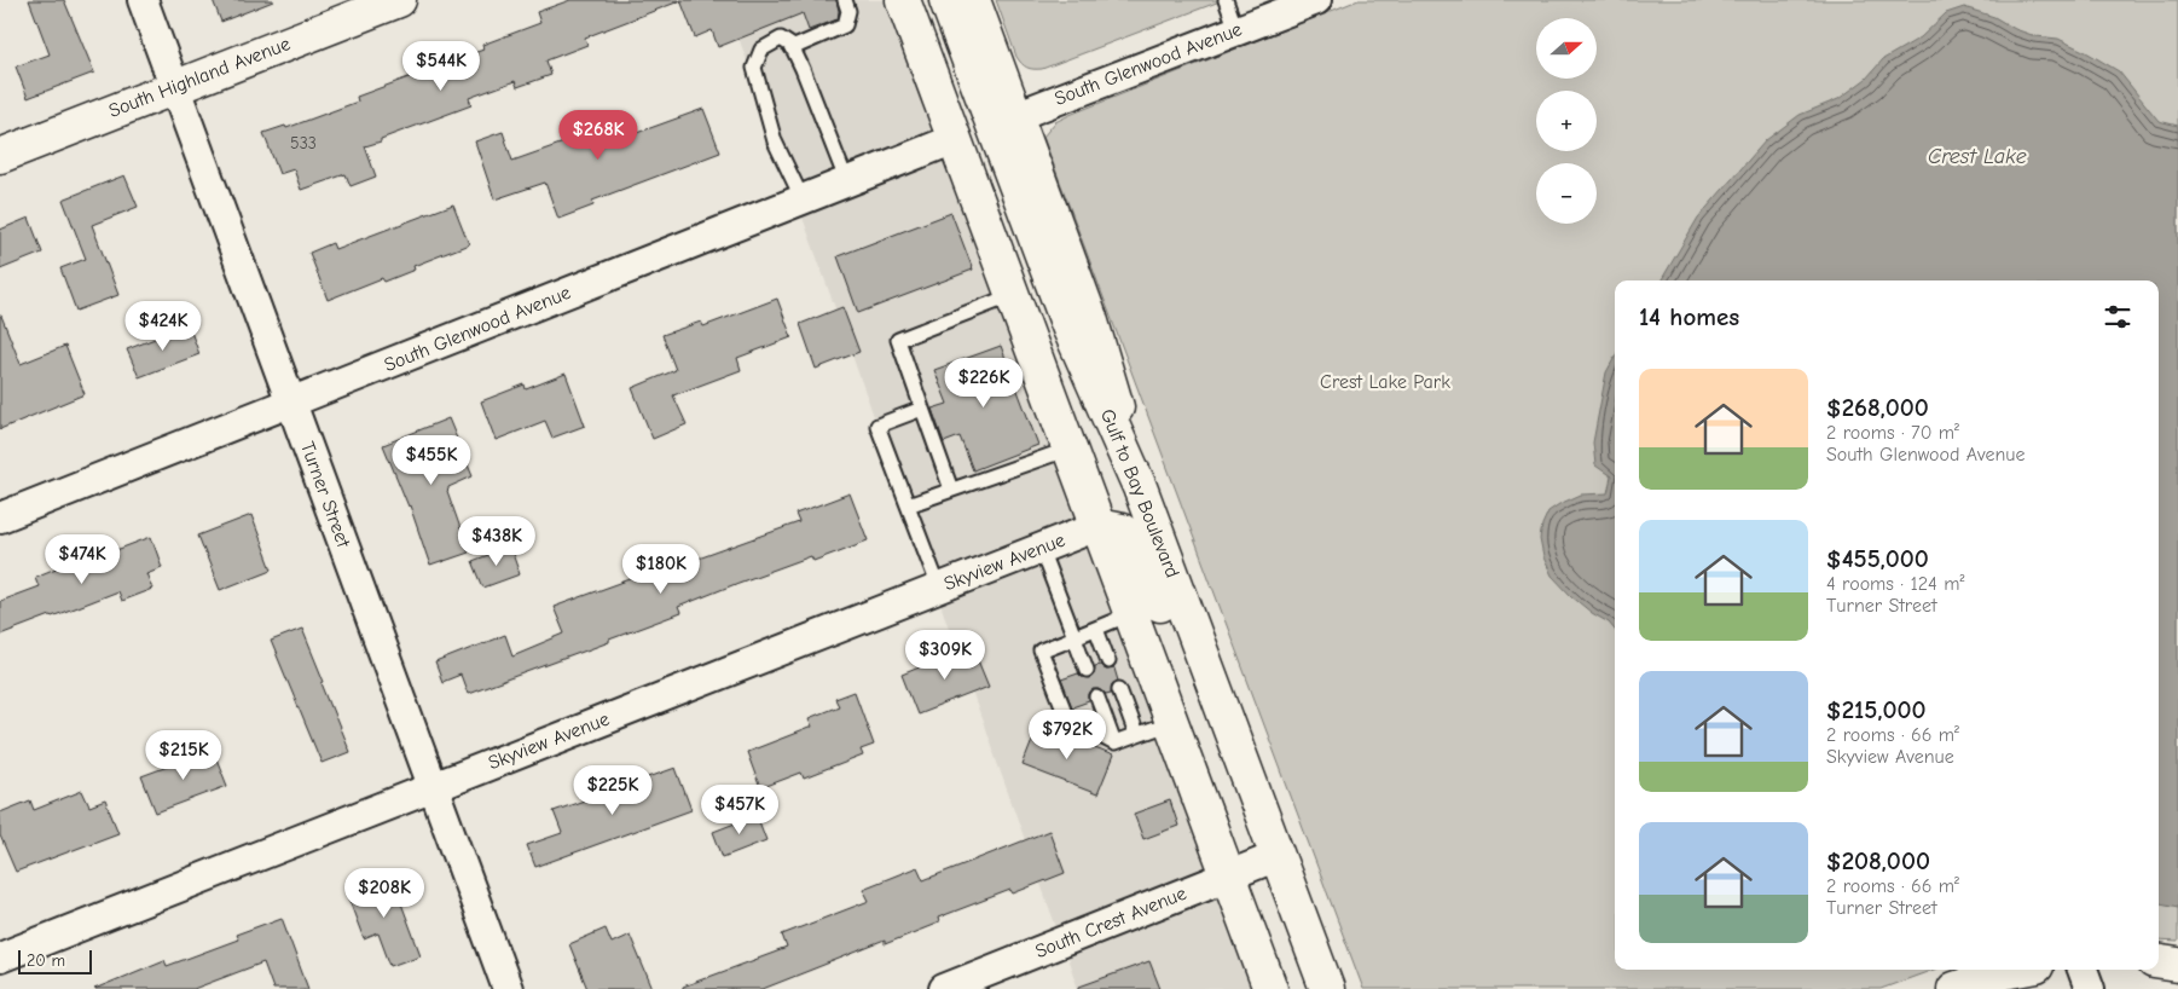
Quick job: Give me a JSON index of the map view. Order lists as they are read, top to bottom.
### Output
{
  "streets": {
    "main road": ["South Highland Avenue", "Gulf to Bay Boulevard"],
    "street": [
      "South Glenwood Avenue",
      "Turner Street",
      "Skyview Avenue",
      "South Crest Avenue"
    ]
  },
  "crossings": [
    ["South Glenwood Avenue", "Turner Street"],
    ["South Highland Avenue", "Turner Street"],
    ["Gulf to Bay Boulevard", "South Crest Avenue"],
    ["Turner Street", "Skyview Avenue"]
  ],
  "water": ["Crest Lake"],
  "parks": ["Crest Lake Park"],
  "house_numbers": ["533"],
  "scale_bar": "20 m",
  "north": "right",
  "page": {
    "map_buttons": ["+", "−"],
    "price": [
      "$544K",
      "$268K",
      "$424K",
      "$226K",
      "$455K",
      "$438K",
      "$474K",
      "$180K",
      "$309K",
      "$792K",
      "$215K",
      "$225K",
      "$457K",
      "$208K"
    ],
    "heading": "14 homes",
    "list": [
      {
        "name": "$268,000",
        "note": "2 rooms · 70 m² · South Glenwood Avenue"
      },
      {
        "name": "$455,000",
        "note": "4 rooms · 124 m² · Turner Street"
      },
      {
        "name": "$215,000",
        "note": "2 rooms · 66 m² · Skyview Avenue"
      },
      {
        "name": "$208,000",
        "note": "2 rooms · 66 m² · Turner Street"
      }
    ],
    "scale": "20 m"
  }
}
